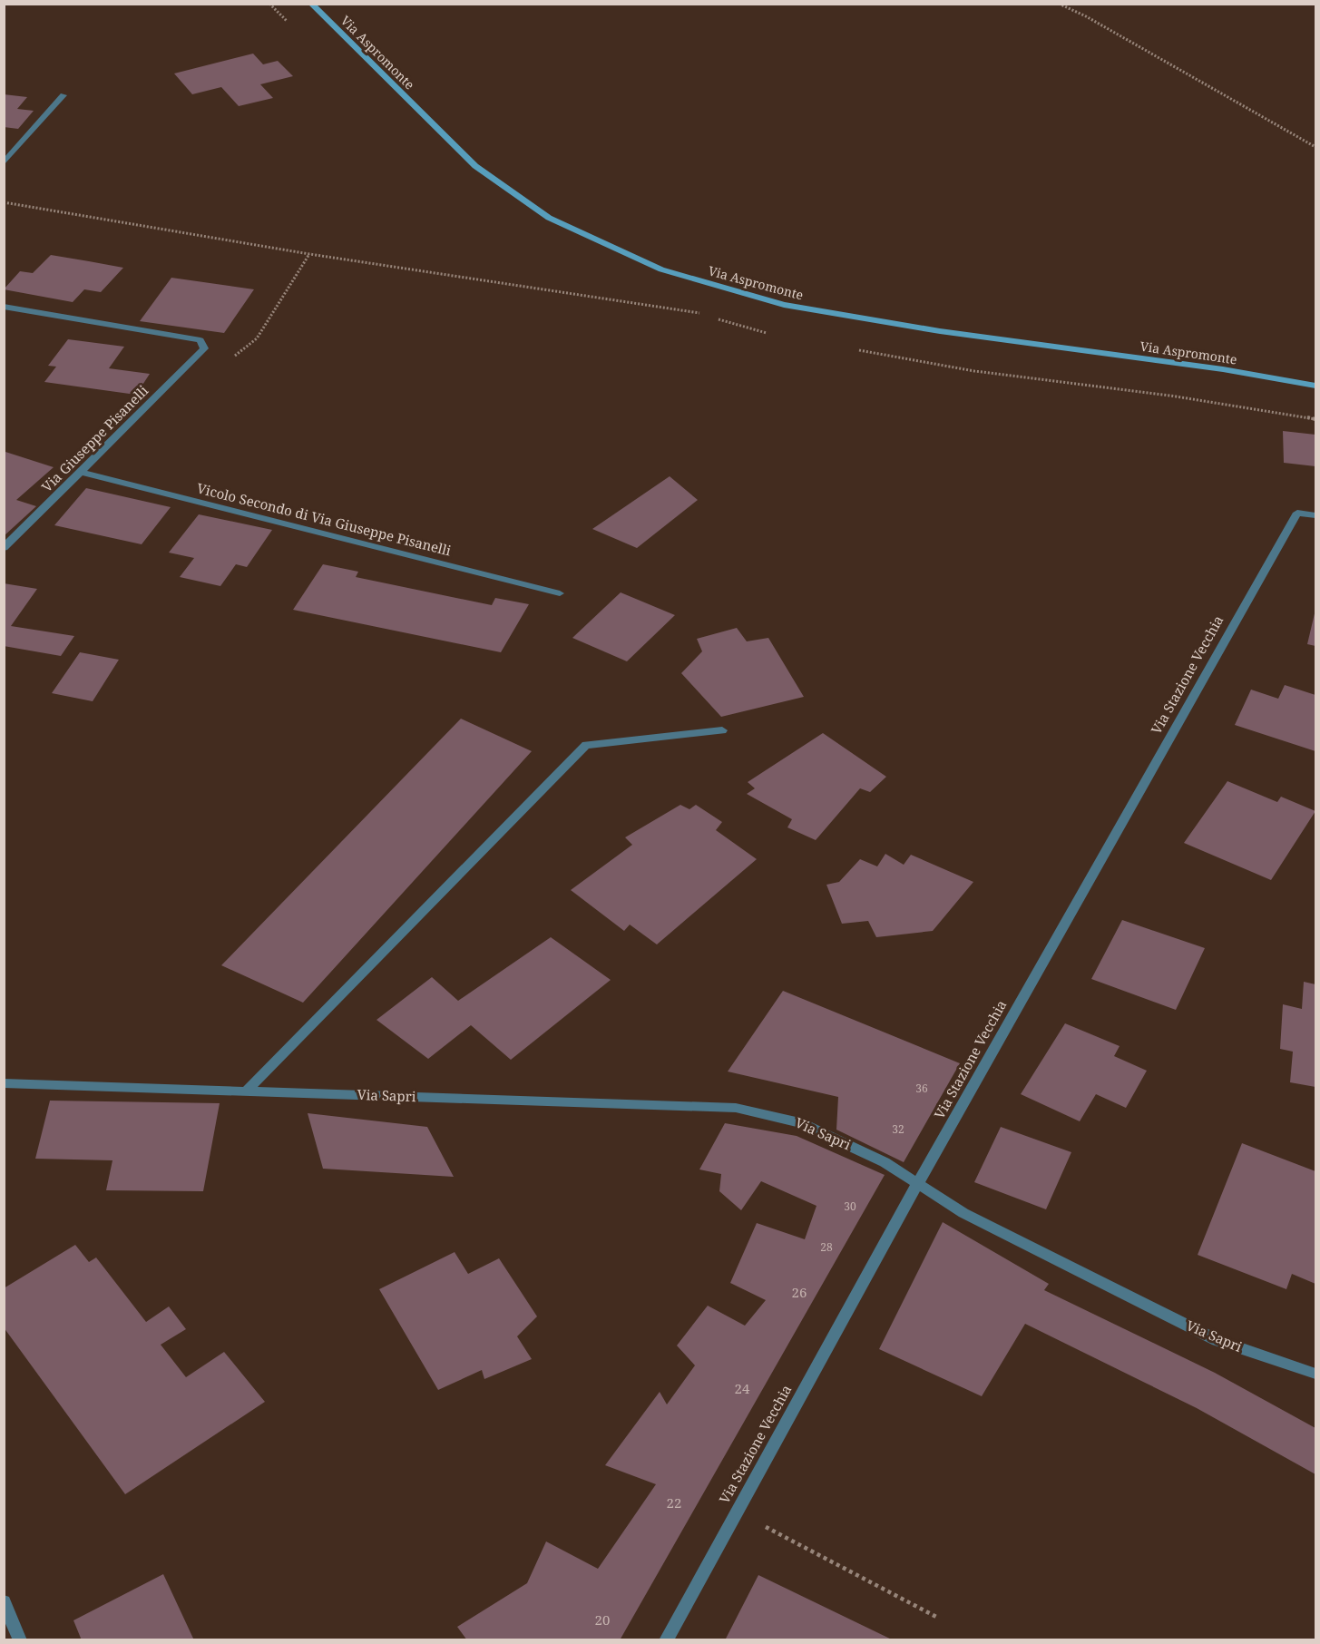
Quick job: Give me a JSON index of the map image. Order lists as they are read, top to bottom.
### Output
{
  "streets": {
    "main road": ["Via Aspromonte"],
    "street": [
      "Via Giuseppe Pisanelli",
      "Vicolo Secondo di Via Giuseppe Pisanelli",
      "Via Stazione Vecchia",
      "Via Sapri"
    ]
  },
  "crossings": [
    ["Via Giuseppe Pisanelli", "Vicolo Secondo di Via Giuseppe Pisanelli"],
    ["Via Stazione Vecchia", "Via Sapri"]
  ],
  "house_numbers": [
    "36",
    "32",
    "30",
    "28",
    "26",
    "24",
    "22",
    "20"
  ]
}
